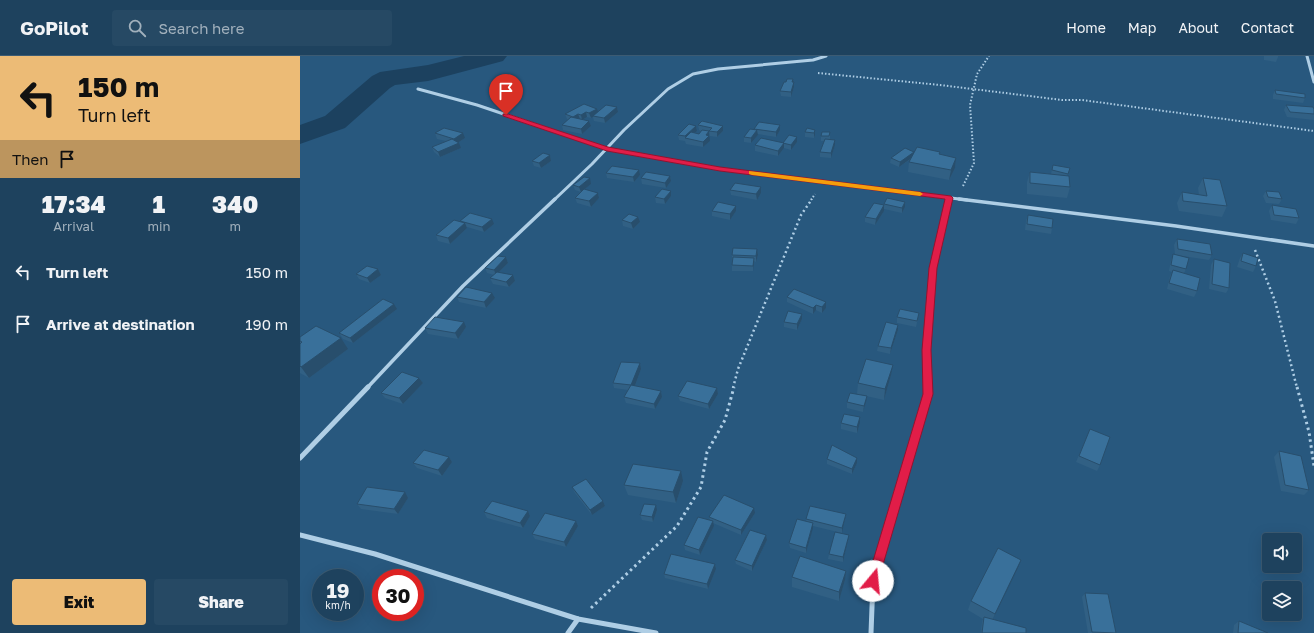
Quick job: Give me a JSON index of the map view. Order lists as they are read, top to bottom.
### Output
{
  "page": {
    "header": "GoPilot",
    "search": "Search here",
    "nav": [
      "Home",
      "Map",
      "About",
      "Contact"
    ],
    "turn": ["150 m", "Turn left"],
    "then": "Then",
    "eta": [
      "17:34",
      "Arrival",
      "1",
      "min",
      "340",
      "m"
    ],
    "list": [
      {
        "name": "Turn left",
        "value": "150 m"
      },
      {
        "name": "Arrive at destination",
        "value": "190 m"
      }
    ],
    "speed": "19 km/h",
    "limit": "30",
    "buttons": ["Exit", "Share"]
  }
}
